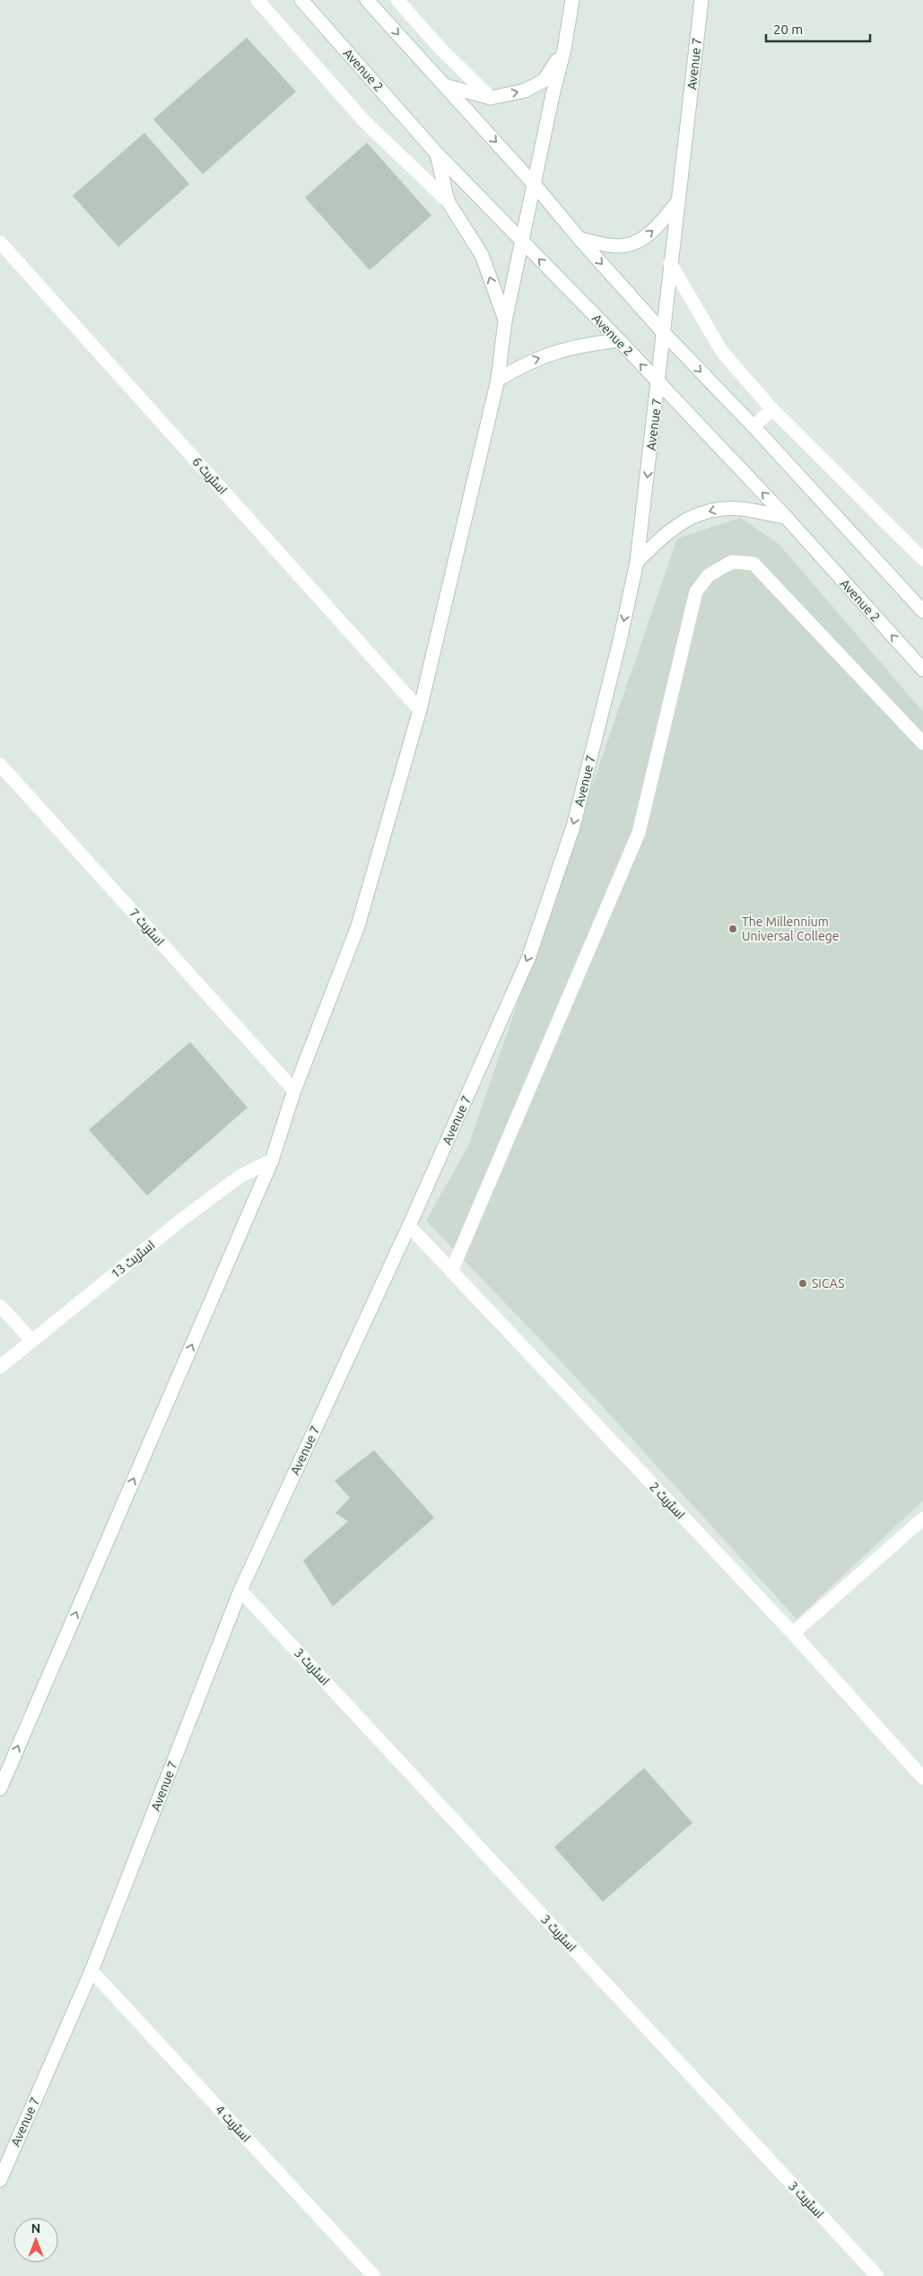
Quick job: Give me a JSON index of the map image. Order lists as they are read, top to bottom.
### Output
{
  "streets": {
    "street": [
      "Avenue 7",
      "Avenue 2",
      "اسٹریٹ 6",
      "اسٹریٹ 7",
      "اسٹریٹ 13",
      "اسٹریٹ 2",
      "اسٹریٹ 3",
      "اسٹریٹ 4"
    ]
  },
  "crossings": [
    ["Avenue 7", "Avenue 2"],
    ["Avenue 7", "اسٹریٹ 2"],
    ["Avenue 7", "اسٹریٹ 3"],
    ["Avenue 7", "اسٹریٹ 4"]
  ],
  "one_way": ["Avenue 7"],
  "places": ["The Millennium Universal College", "SICAS"],
  "scale_bar": "20 m",
  "north": "top"
}
